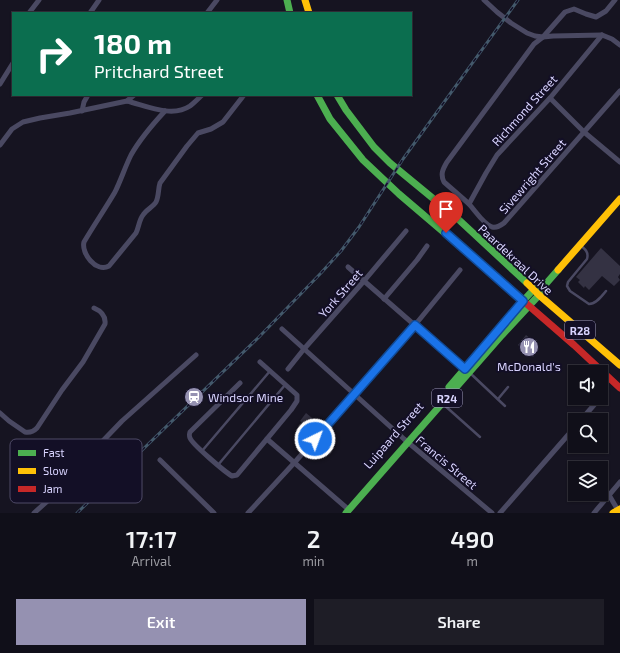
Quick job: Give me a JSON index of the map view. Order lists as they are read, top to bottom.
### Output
{
  "streets": {
    "main road": [
      "Paardekraal Drive",
      "R28",
      "R24",
      "Luipaard Street"
    ],
    "street": [
      "Richmond Street",
      "Sivewright Street",
      "York Street",
      "Francis Street"
    ]
  },
  "crossings": [
    ["Richmond Street", "Sivewright Street"],
    ["Paardekraal Drive", "Luipaard Street"],
    ["York Street", "Francis Street"],
    ["R28", "Luipaard Street"],
    ["Luipaard Street", "Francis Street"]
  ],
  "places": {
    "restaurant": ["McDonald's"],
    "station": ["Windsor Mine"]
  },
  "legend": ["Fast", "Slow", "Jam"],
  "page": {
    "turn": ["180 m", "Pritchard Street"],
    "eta": [
      "17:17",
      "Arrival",
      "2",
      "min",
      "490",
      "m"
    ],
    "buttons": ["Exit", "Share"]
  }
}
